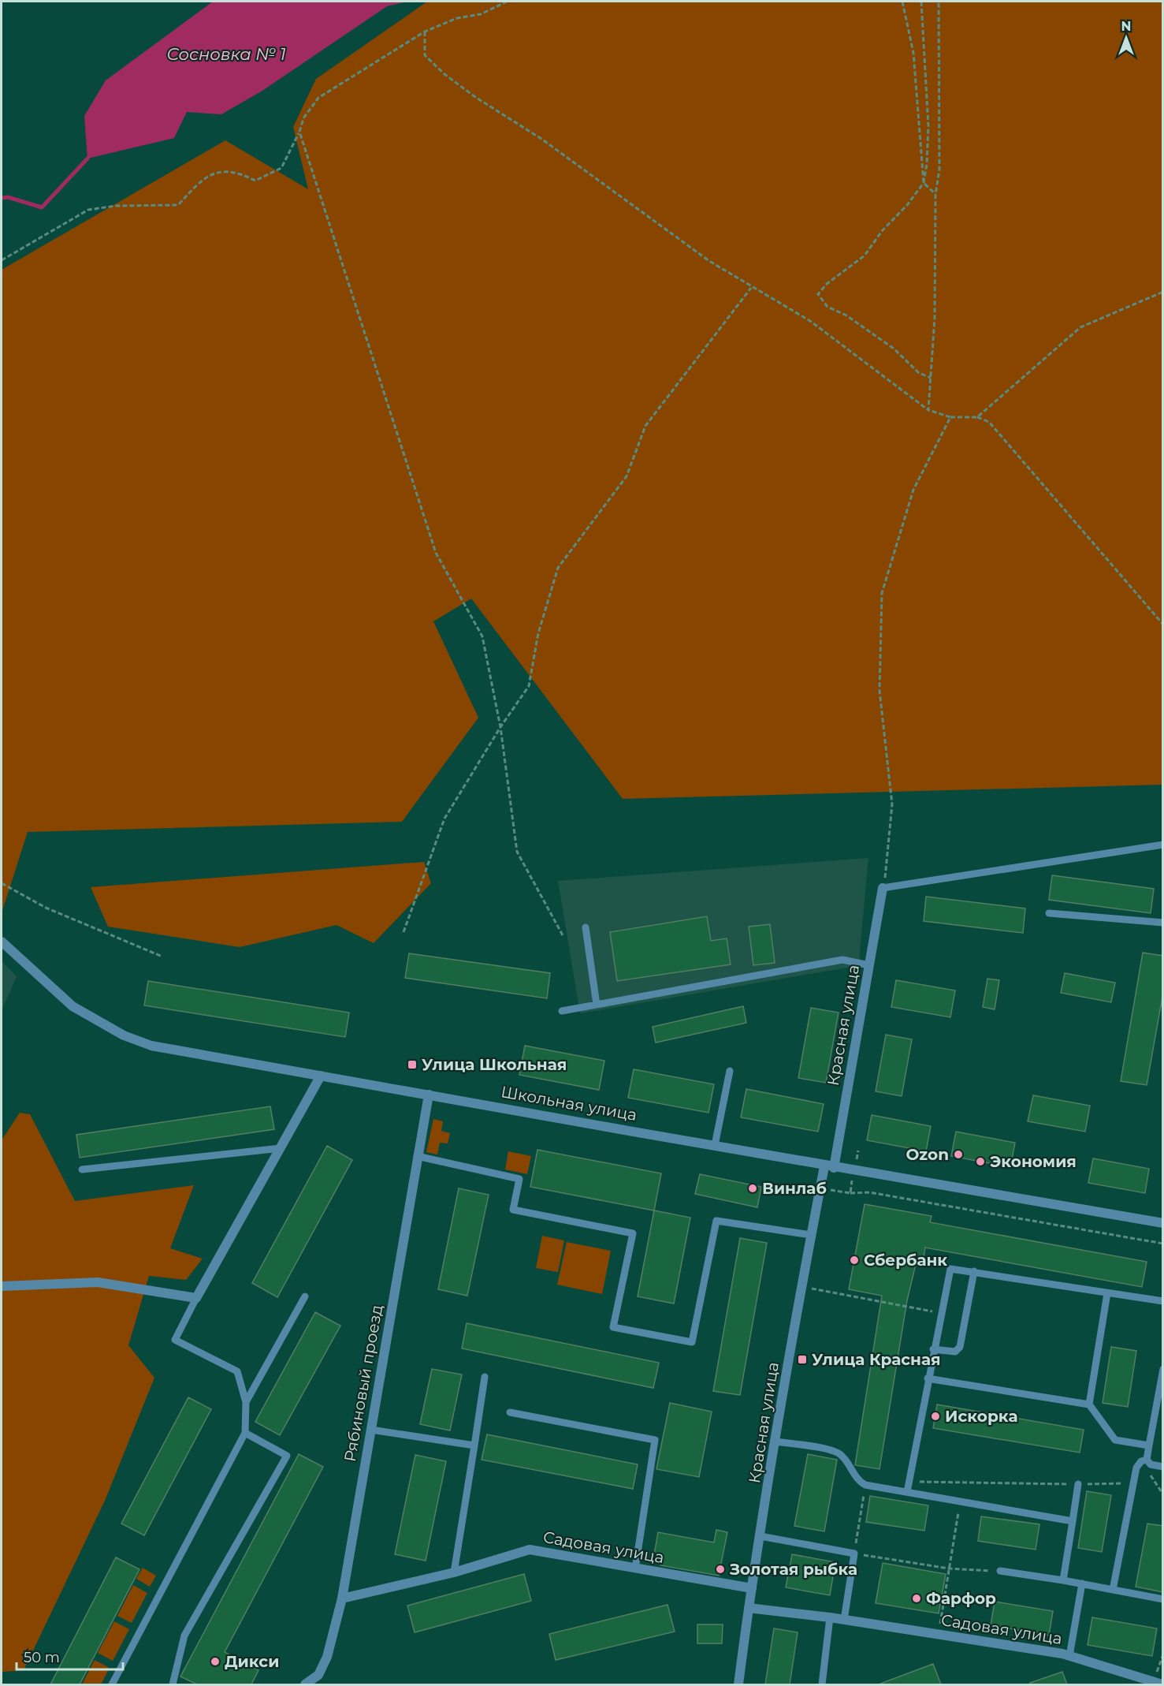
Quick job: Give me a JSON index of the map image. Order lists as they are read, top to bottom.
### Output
{
  "streets": {
    "street": [
      "Красная улица",
      "Школьная улица",
      "Рябиновый проезд",
      "Садовая улица"
    ]
  },
  "crossings": [
    ["Красная улица", "Школьная улица"],
    ["Красная улица", "Садовая улица"],
    ["Школьная улица", "Рябиновый проезд"],
    ["Рябиновый проезд", "Садовая улица"]
  ],
  "water": ["Сосновка № 1"],
  "places": {
    "transit": ["Улица Школьная", "Улица Красная"],
    "other": [
      "Ozon",
      "Экономия",
      "Винлаб",
      "Сбербанк",
      "Искорка",
      "Золотая рыбка",
      "Фарфор",
      "Дикси"
    ]
  },
  "scale_bar": "50 m",
  "north": "top"
}
